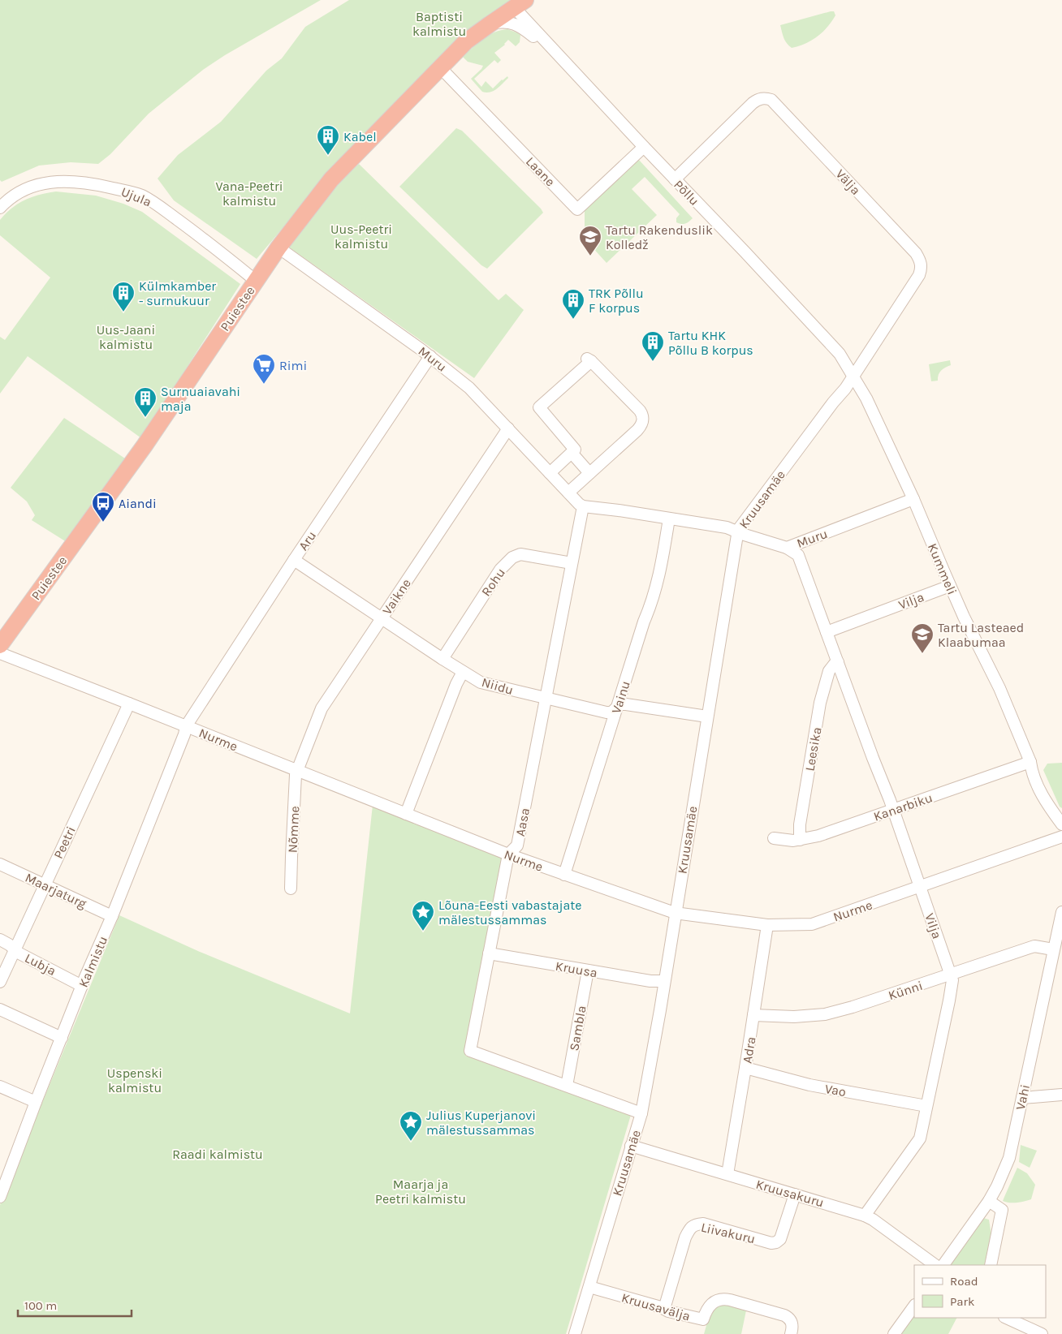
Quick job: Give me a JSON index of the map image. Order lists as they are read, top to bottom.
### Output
{
  "streets": {
    "highway": ["Puiestee"],
    "street": [
      "Laane",
      "Välja",
      "Põllu",
      "Ujula",
      "Muru",
      "Kruusamäe",
      "Aru",
      "Kummeli",
      "Rohu",
      "Vaikne",
      "Vilja",
      "Niidu",
      "Vainu",
      "Nurme",
      "Leesika",
      "Kanarbiku",
      "Aasa",
      "Nõmme",
      "Peetri",
      "Maarjaturg",
      "Kalmistu",
      "Lubja",
      "Kruusa",
      "Künni",
      "Sambla",
      "Adra",
      "Vao",
      "Vahi",
      "Kruusakuru",
      "Liivakuru",
      "Kruusavälja"
    ]
  },
  "crossings": [
    ["Laane", "Põllu"],
    ["Laane", "Puiestee"],
    ["Välja", "Põllu"],
    ["Välja", "Kruusamäe"],
    ["Välja", "Kummeli"],
    ["Põllu", "Puiestee"],
    ["Põllu", "Kruusamäe"],
    ["Põllu", "Kummeli"],
    ["Ujula", "Puiestee"],
    ["Puiestee", "Muru"],
    ["Muru", "Kruusamäe"],
    ["Muru", "Aru"],
    ["Muru", "Kummeli"],
    ["Muru", "Vaikne"],
    ["Muru", "Vilja"],
    ["Muru", "Vainu"],
    ["Muru", "Aasa"],
    ["Kruusamäe", "Kummeli"],
    ["Kruusamäe", "Niidu"],
    ["Kruusamäe", "Nurme"],
    ["Kruusamäe", "Aasa"],
    ["Kruusamäe", "Kruusa"],
    ["Kruusamäe", "Kruusakuru"],
    ["Kruusamäe", "Kruusavälja"],
    ["Aru", "Niidu"],
    ["Aru", "Nurme"],
    ["Aru", "Kalmistu"],
    ["Kummeli", "Vilja"],
    ["Kummeli", "Kanarbiku"],
    ["Rohu", "Niidu"],
    ["Rohu", "Aasa"],
    ["Vaikne", "Niidu"],
    ["Vaikne", "Nurme"],
    ["Vaikne", "Nõmme"],
    ["Vilja", "Nurme"],
    ["Vilja", "Leesika"],
    ["Vilja", "Kanarbiku"],
    ["Vilja", "Künni"],
    ["Vilja", "Vao"],
    ["Vilja", "Kruusakuru"],
    ["Niidu", "Vainu"],
    ["Niidu", "Aasa"],
    ["Vainu", "Nurme"],
    ["Nurme", "Aasa"],
    ["Nurme", "Nõmme"],
    ["Nurme", "Peetri"],
    ["Nurme", "Kalmistu"],
    ["Nurme", "Adra"],
    ["Leesika", "Kanarbiku"],
    ["Aasa", "Kruusa"],
    ["Aasa", "Sambla"],
    ["Peetri", "Maarjaturg"],
    ["Peetri", "Lubja"],
    ["Maarjaturg", "Kalmistu"],
    ["Kalmistu", "Lubja"],
    ["Kruusa", "Sambla"],
    ["Künni", "Adra"],
    ["Künni", "Vahi"],
    ["Adra", "Vao"],
    ["Adra", "Kruusakuru"],
    ["Kruusakuru", "Liivakuru"],
    ["Liivakuru", "Kruusavälja"]
  ],
  "parks": [
    "Baptisti kalmistu",
    "Vana-Peetri kalmistu",
    "Uus-Peetri kalmistu",
    "Uus-Jaani kalmistu",
    "Uspenski kalmistu",
    "Raadi kalmistu",
    "Maarja ja Peetri kalmistu"
  ],
  "places": {
    "building": [
      "Kabel",
      "Külmkamber - surnukuur",
      "TRK Põllu F korpus",
      "Tartu KHK Põllu B korpus",
      "Surnuaiavahi maja"
    ],
    "school or university": ["Tartu Rakenduslik Kolledž", "Tartu Lasteaed Klaabumaa"],
    "supermarket": ["Rimi"],
    "bus stop": ["Aiandi"],
    "place": ["Lõuna-Eesti vabastajate mälestussammas", "Julius Kuperjanovi mälestussammas"]
  },
  "legend": ["Road", "Park"],
  "scale_bar": "100 m"
}
